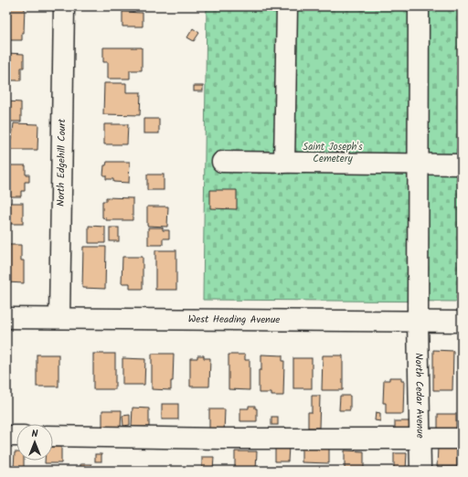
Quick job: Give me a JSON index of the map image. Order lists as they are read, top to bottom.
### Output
{
  "streets": {
    "street": ["North Edgehill Court", "West Heading Avenue", "North Cedar Avenue"]
  },
  "crossings": [
    ["North Edgehill Court", "West Heading Avenue"],
    ["West Heading Avenue", "North Cedar Avenue"]
  ],
  "parks": ["Saint Joseph's Cemetery"],
  "north": "top"
}
